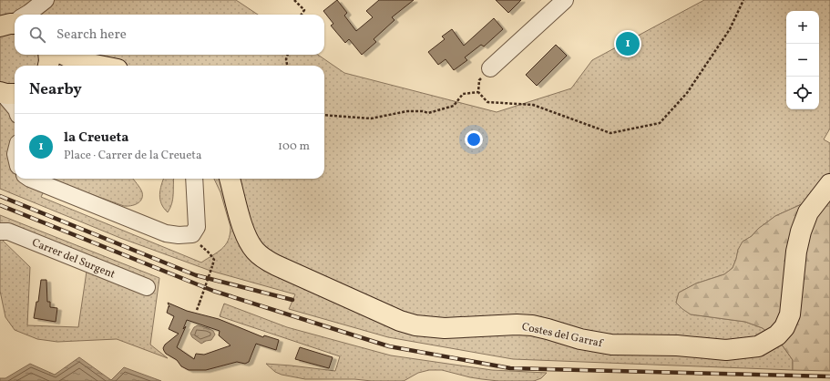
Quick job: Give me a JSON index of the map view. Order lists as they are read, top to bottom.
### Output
{
  "streets": {
    "main road": ["Costes del Garraf"],
    "street": ["Carrer del Surgent"]
  },
  "page": {
    "map_buttons": ["+", "−"],
    "search": "Search here",
    "pins": "1",
    "heading": "Nearby",
    "list": [
      {
        "mark": "1",
        "name": "la Creueta",
        "note": "Place · Carrer de la Creueta",
        "value": "100 m"
      }
    ]
  }
}
